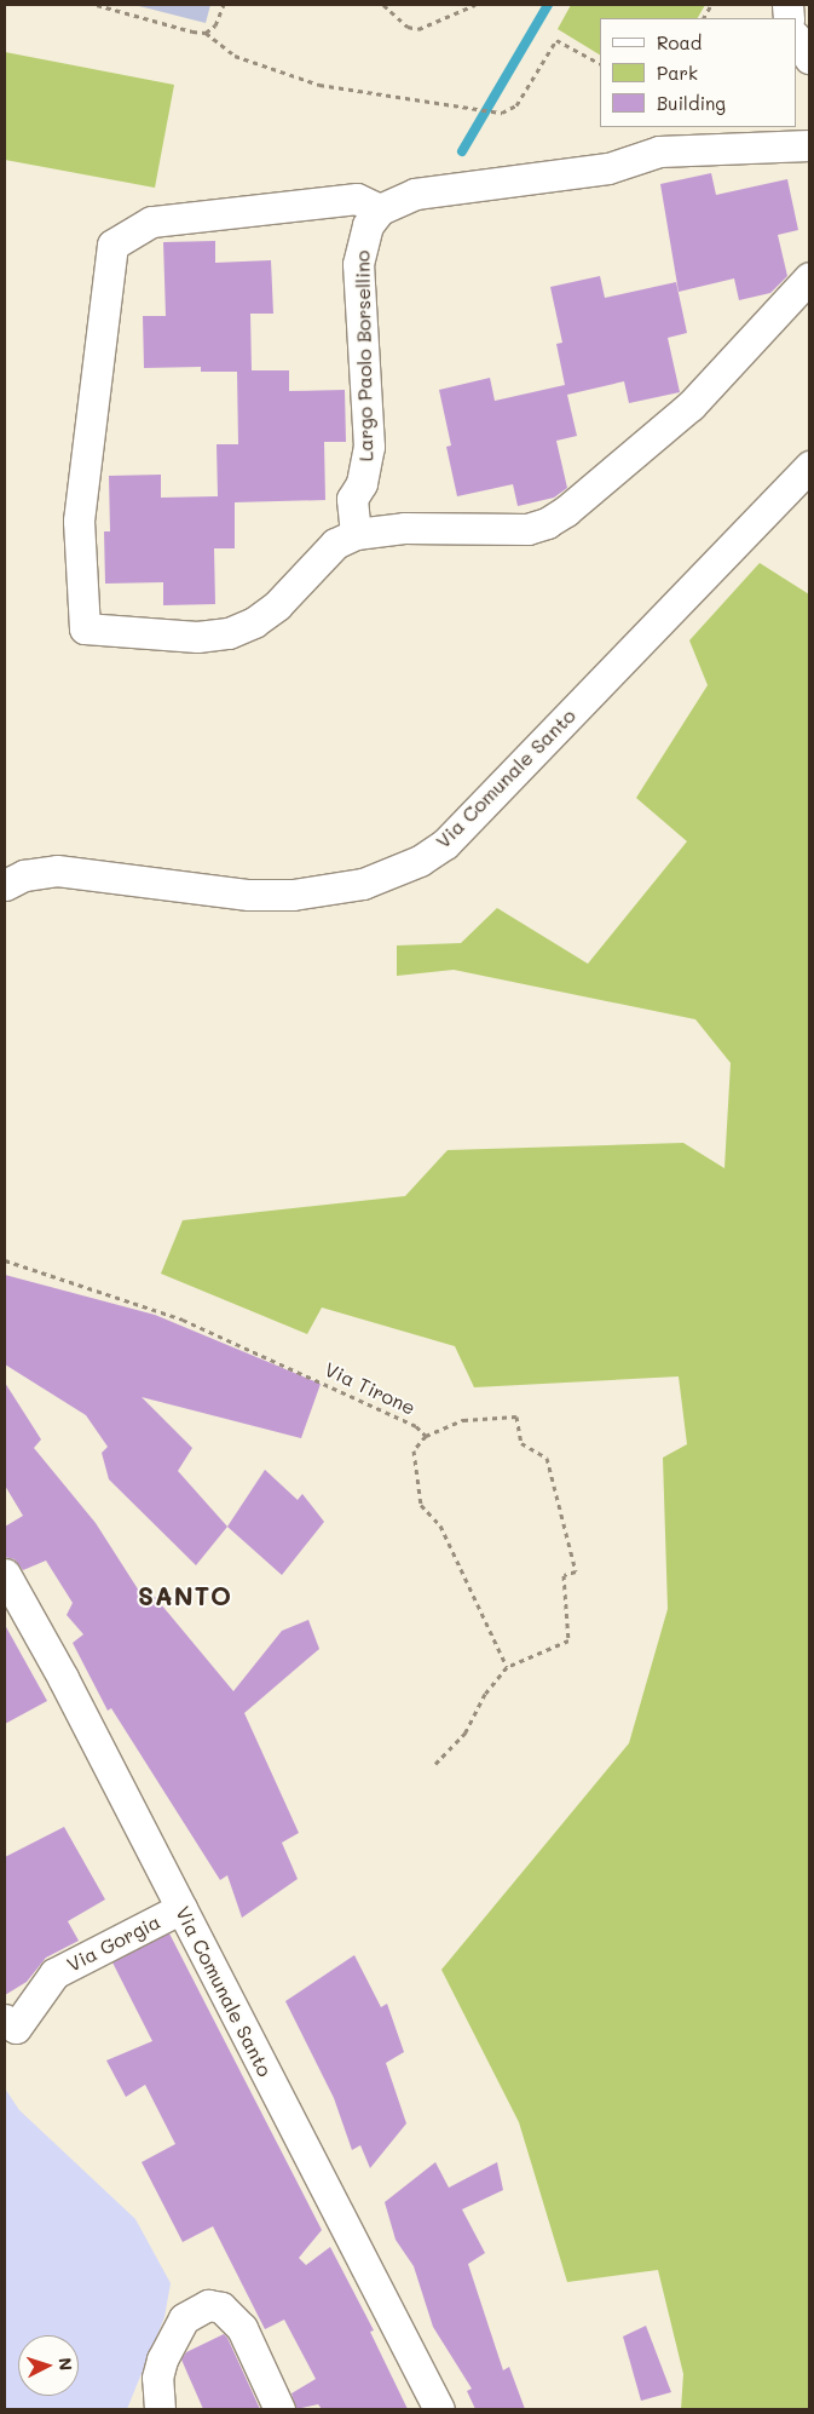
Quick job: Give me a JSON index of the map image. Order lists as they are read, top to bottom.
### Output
{
  "streets": {
    "street": ["Largo Paolo Borsellino", "Via Comunale Santo", "Via Gorgia"],
    "path": ["Via Tirone"]
  },
  "crossings": [
    ["Via Comunale Santo", "Via Gorgia"]
  ],
  "districts": ["SANTO"],
  "legend": ["Road", "Park", "Building"],
  "north": "right"
}
